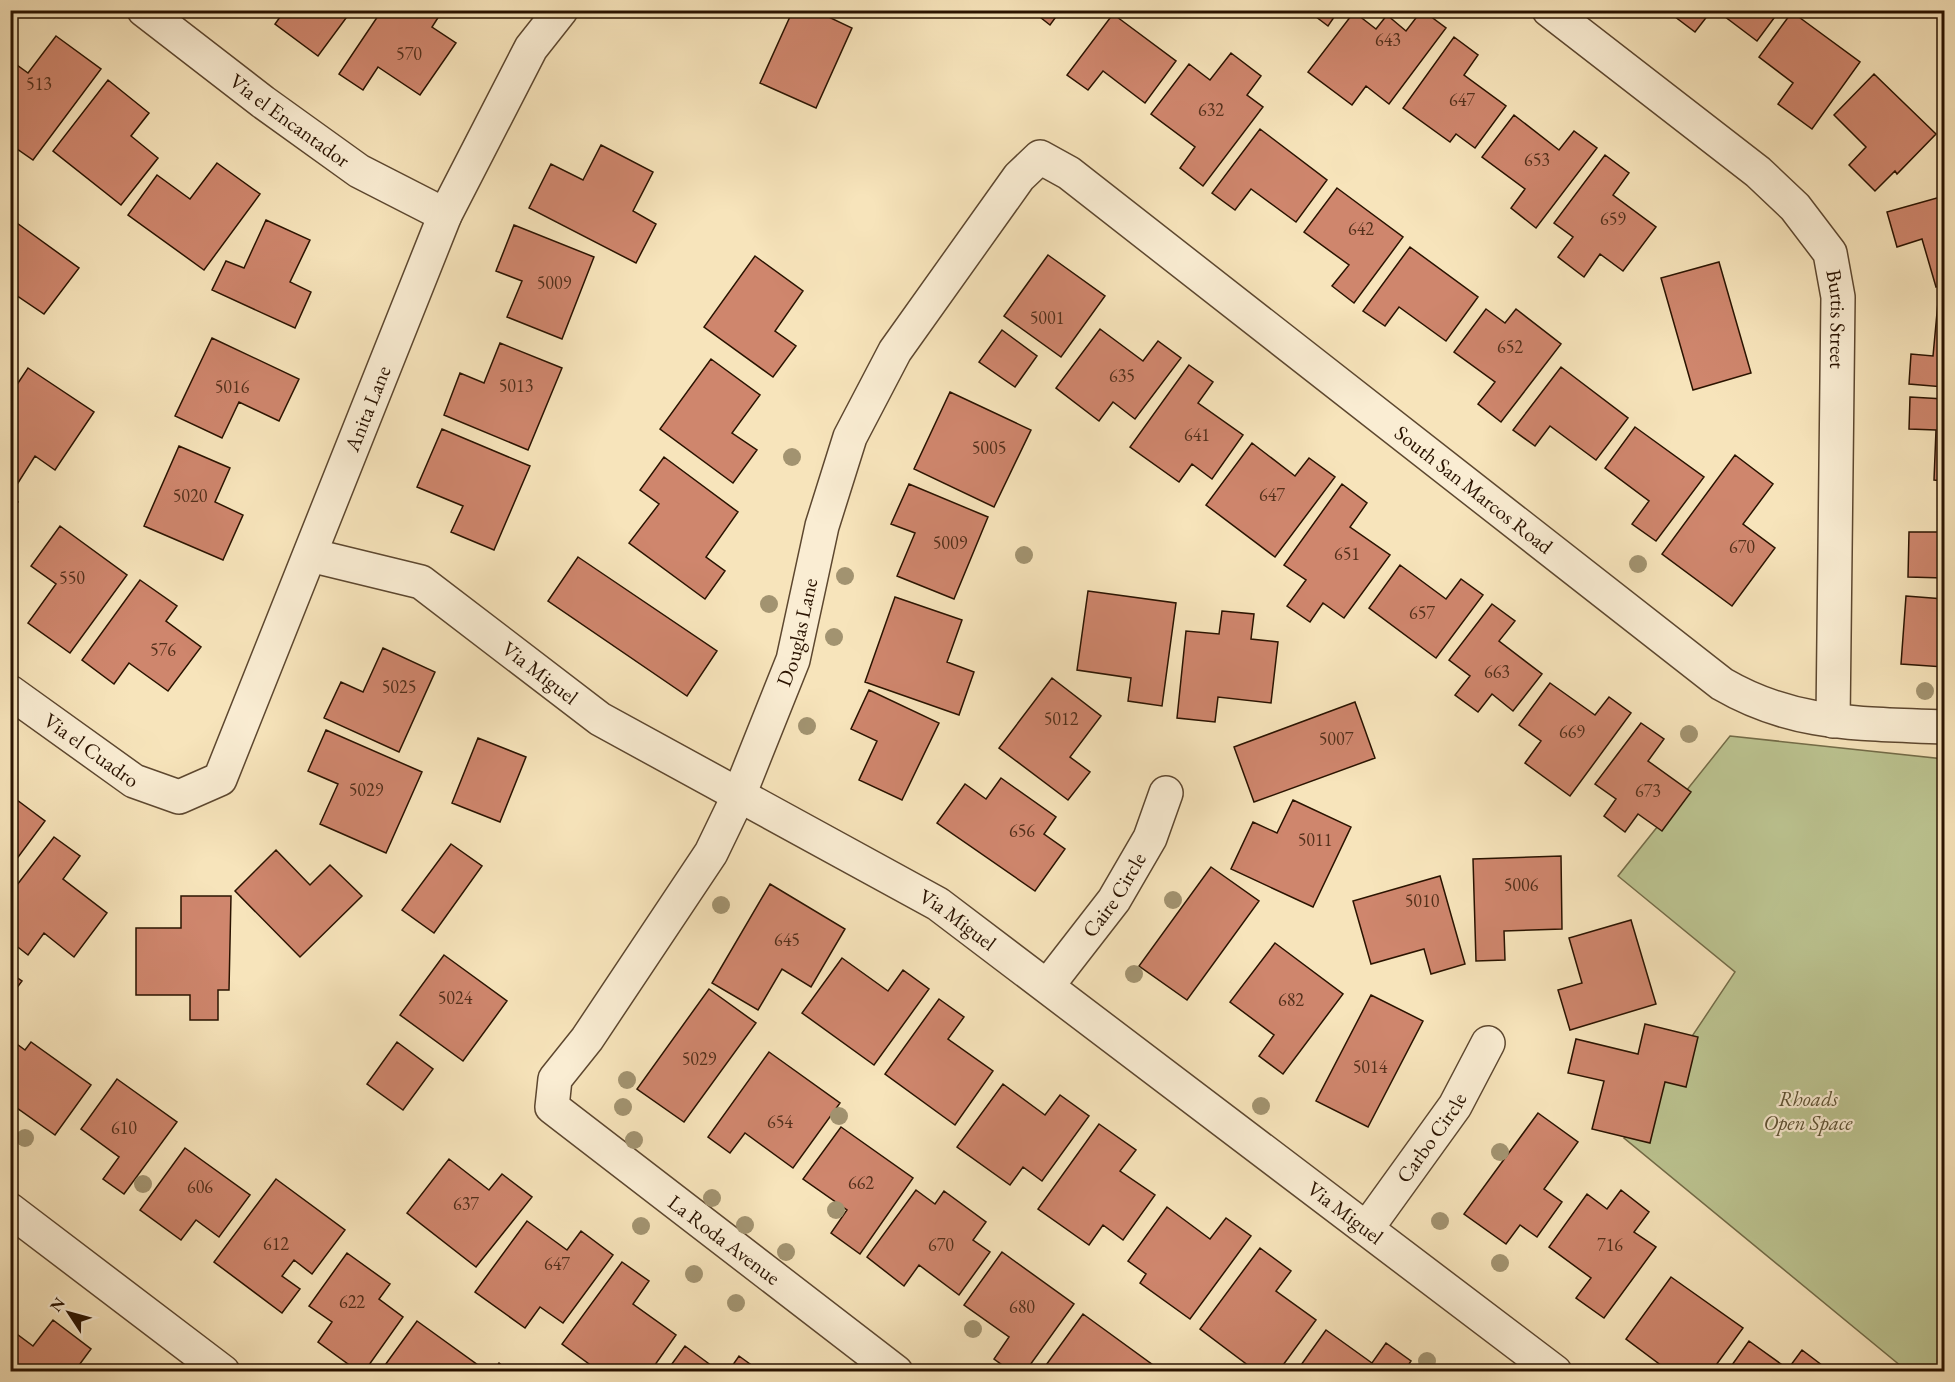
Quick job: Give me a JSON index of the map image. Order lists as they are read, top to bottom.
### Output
{
  "streets": {
    "street": [
      "Via el Encantador",
      "Burtis Street",
      "Anita Lane",
      "South San Marcos Road",
      "Douglas Lane",
      "Via Miguel",
      "Via el Cuadro",
      "Caire Circle",
      "Carbo Circle",
      "La Roda Avenue"
    ]
  },
  "crossings": [
    ["Via el Encantador", "Anita Lane"],
    ["Burtis Street", "South San Marcos Road"],
    ["Anita Lane", "Via Miguel"],
    ["Anita Lane", "Via el Cuadro"],
    ["South San Marcos Road", "Douglas Lane"],
    ["Douglas Lane", "Via Miguel"],
    ["Douglas Lane", "La Roda Avenue"],
    ["Via Miguel", "Caire Circle"],
    ["Via Miguel", "Carbo Circle"]
  ],
  "parks": ["Rhoads Open Space"],
  "house_numbers": [
    "643",
    "570",
    "513",
    "647",
    "632",
    "653",
    "659",
    "642",
    "5009",
    "5001",
    "652",
    "635",
    "5013",
    "5016",
    "641",
    "5005",
    "647",
    "5020",
    "5009",
    "670",
    "651",
    "550",
    "657",
    "576",
    "663",
    "5025",
    "5012",
    "669",
    "5007",
    "5029",
    "673",
    "656",
    "5011",
    "5006",
    "5010",
    "645",
    "5024",
    "682",
    "5029",
    "5014",
    "654",
    "610",
    "662",
    "606",
    "637",
    "612",
    "670",
    "716",
    "647",
    "622",
    "680"
  ],
  "north": "top left"
}
